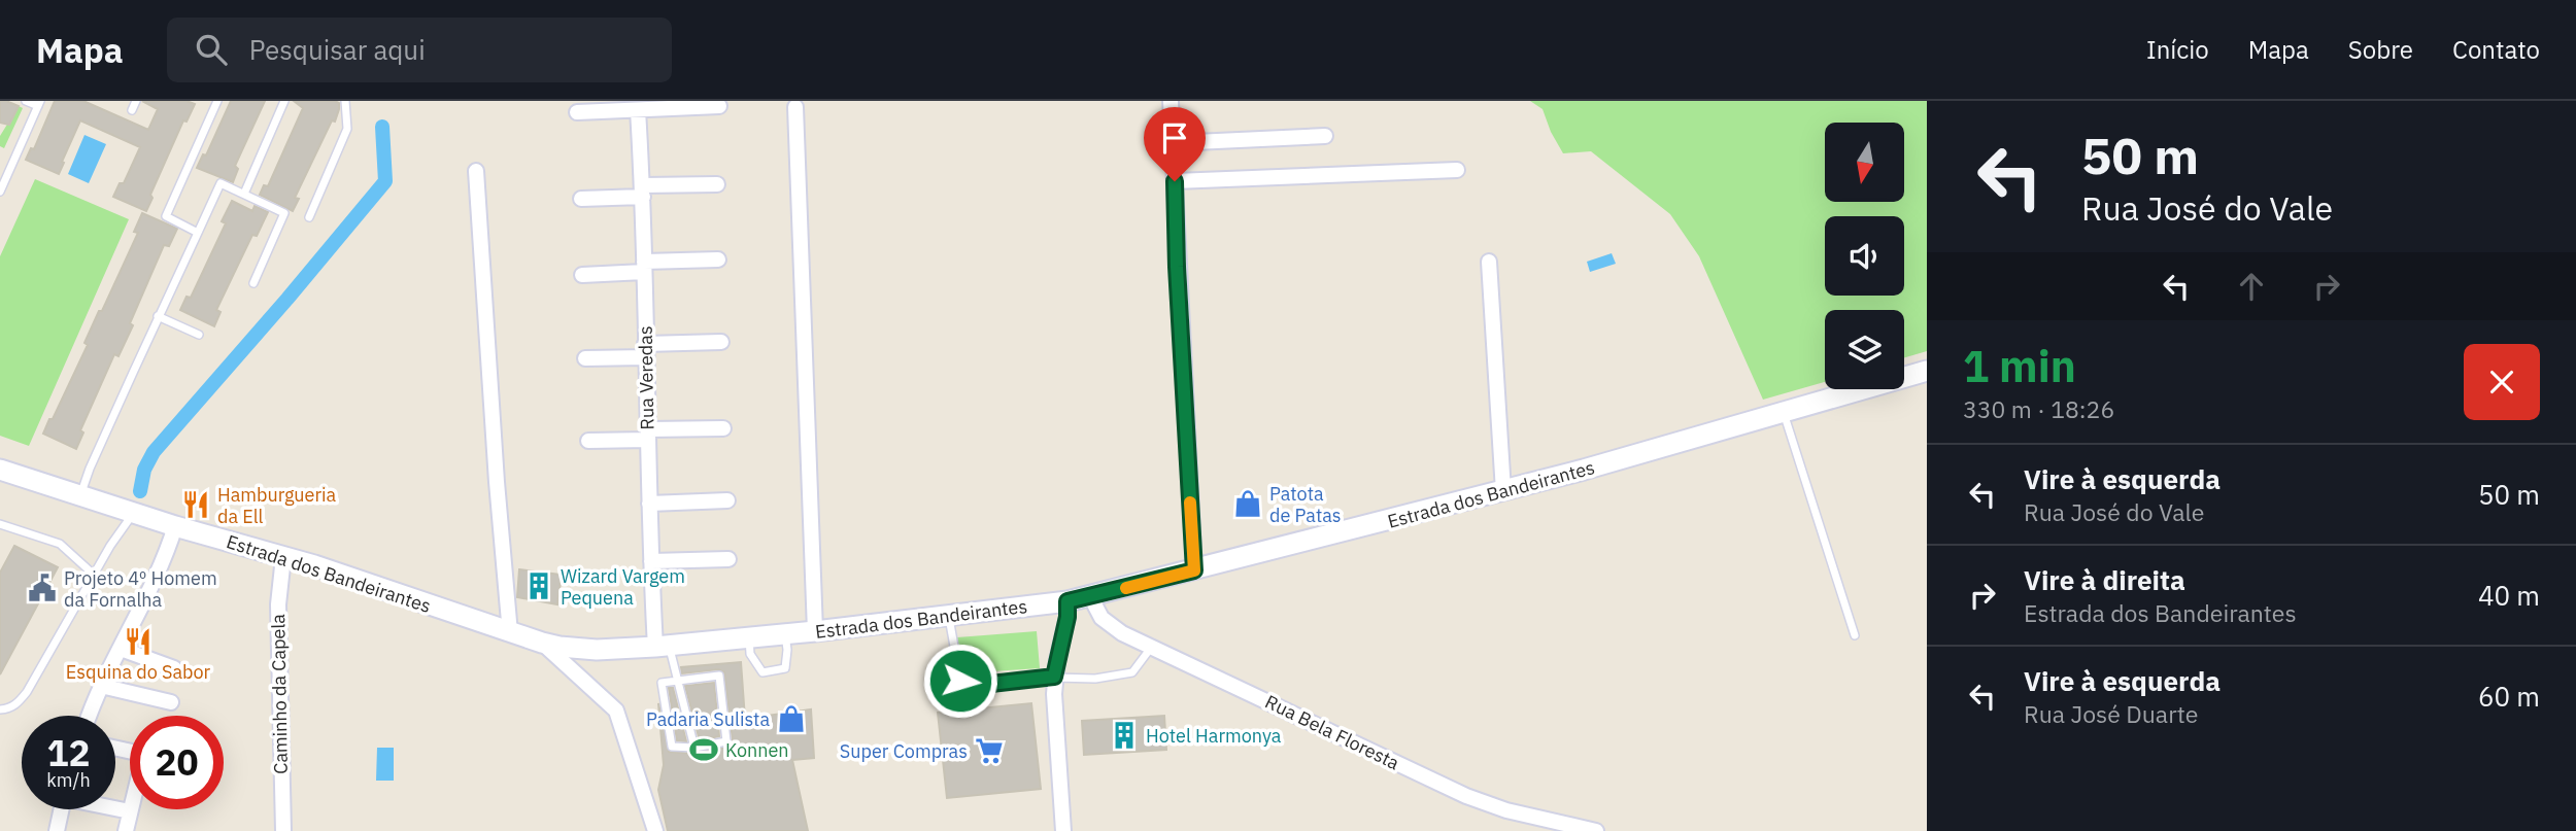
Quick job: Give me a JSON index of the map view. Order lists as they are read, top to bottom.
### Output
{
  "streets": {
    "main road": ["Estrada dos Bandeirantes"],
    "street": ["Rua Veredas", "Caminho da Capela", "Rua Bela Floresta"]
  },
  "crossings": [
    ["Rua Veredas", "Estrada dos Bandeirantes"],
    ["Estrada dos Bandeirantes", "Caminho da Capela"],
    ["Estrada dos Bandeirantes", "Rua Bela Floresta"]
  ],
  "places": {
    "shop": ["Patota de Patas", "Padaria Sulista"],
    "restaurant": ["Hamburgueria da Ell", "Esquina do Sabor"],
    "building": ["Wizard Vargem Pequena", "Hotel Harmonya"],
    "public building": ["Projeto 4º Homem da Fornalha"],
    "sports": ["Konnen"],
    "supermarket": ["Super Compras"]
  },
  "north": "bottom",
  "page": {
    "header": "Mapa",
    "search": "Pesquisar aqui",
    "nav": [
      "Início",
      "Mapa",
      "Sobre",
      "Contato"
    ],
    "turn": ["50 m", "Rua José do Vale"],
    "heading": ["1 min", "330 m · 18:26"],
    "list": [
      {
        "name": "Vire à esquerda",
        "note": "Rua José do Vale",
        "value": "50 m"
      },
      {
        "name": "Vire à direita",
        "note": "Estrada dos Bandeirantes",
        "value": "40 m"
      },
      {
        "name": "Vire à esquerda",
        "note": "Rua José Duarte",
        "value": "60 m"
      }
    ],
    "speed": "12 km/h",
    "limit": "20"
  }
}
